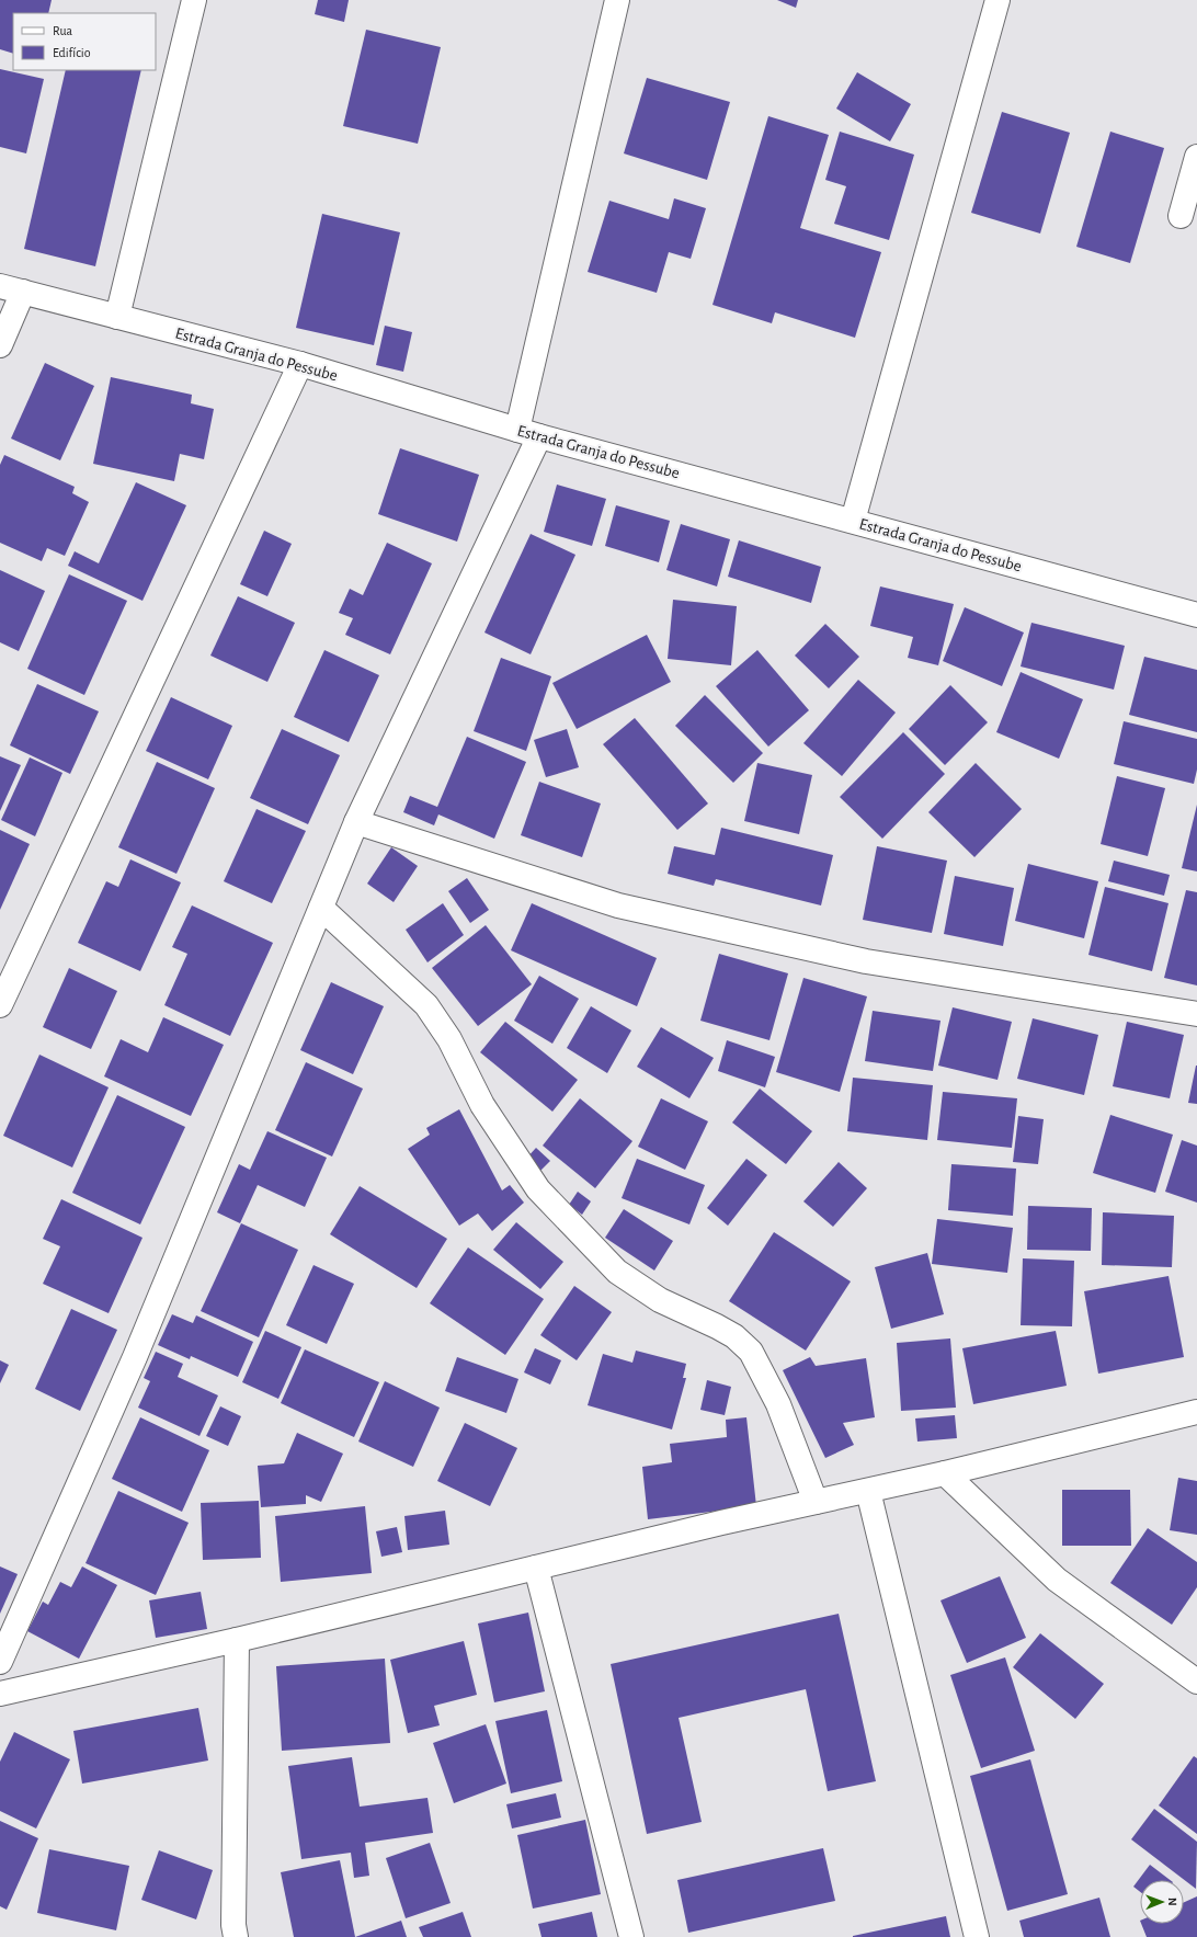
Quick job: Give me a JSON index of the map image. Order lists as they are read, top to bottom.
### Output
{
  "streets": {
    "street": ["Estrada Granja do Pessube"]
  },
  "legend": ["Rua", "Edifício"],
  "north": "right"
}
